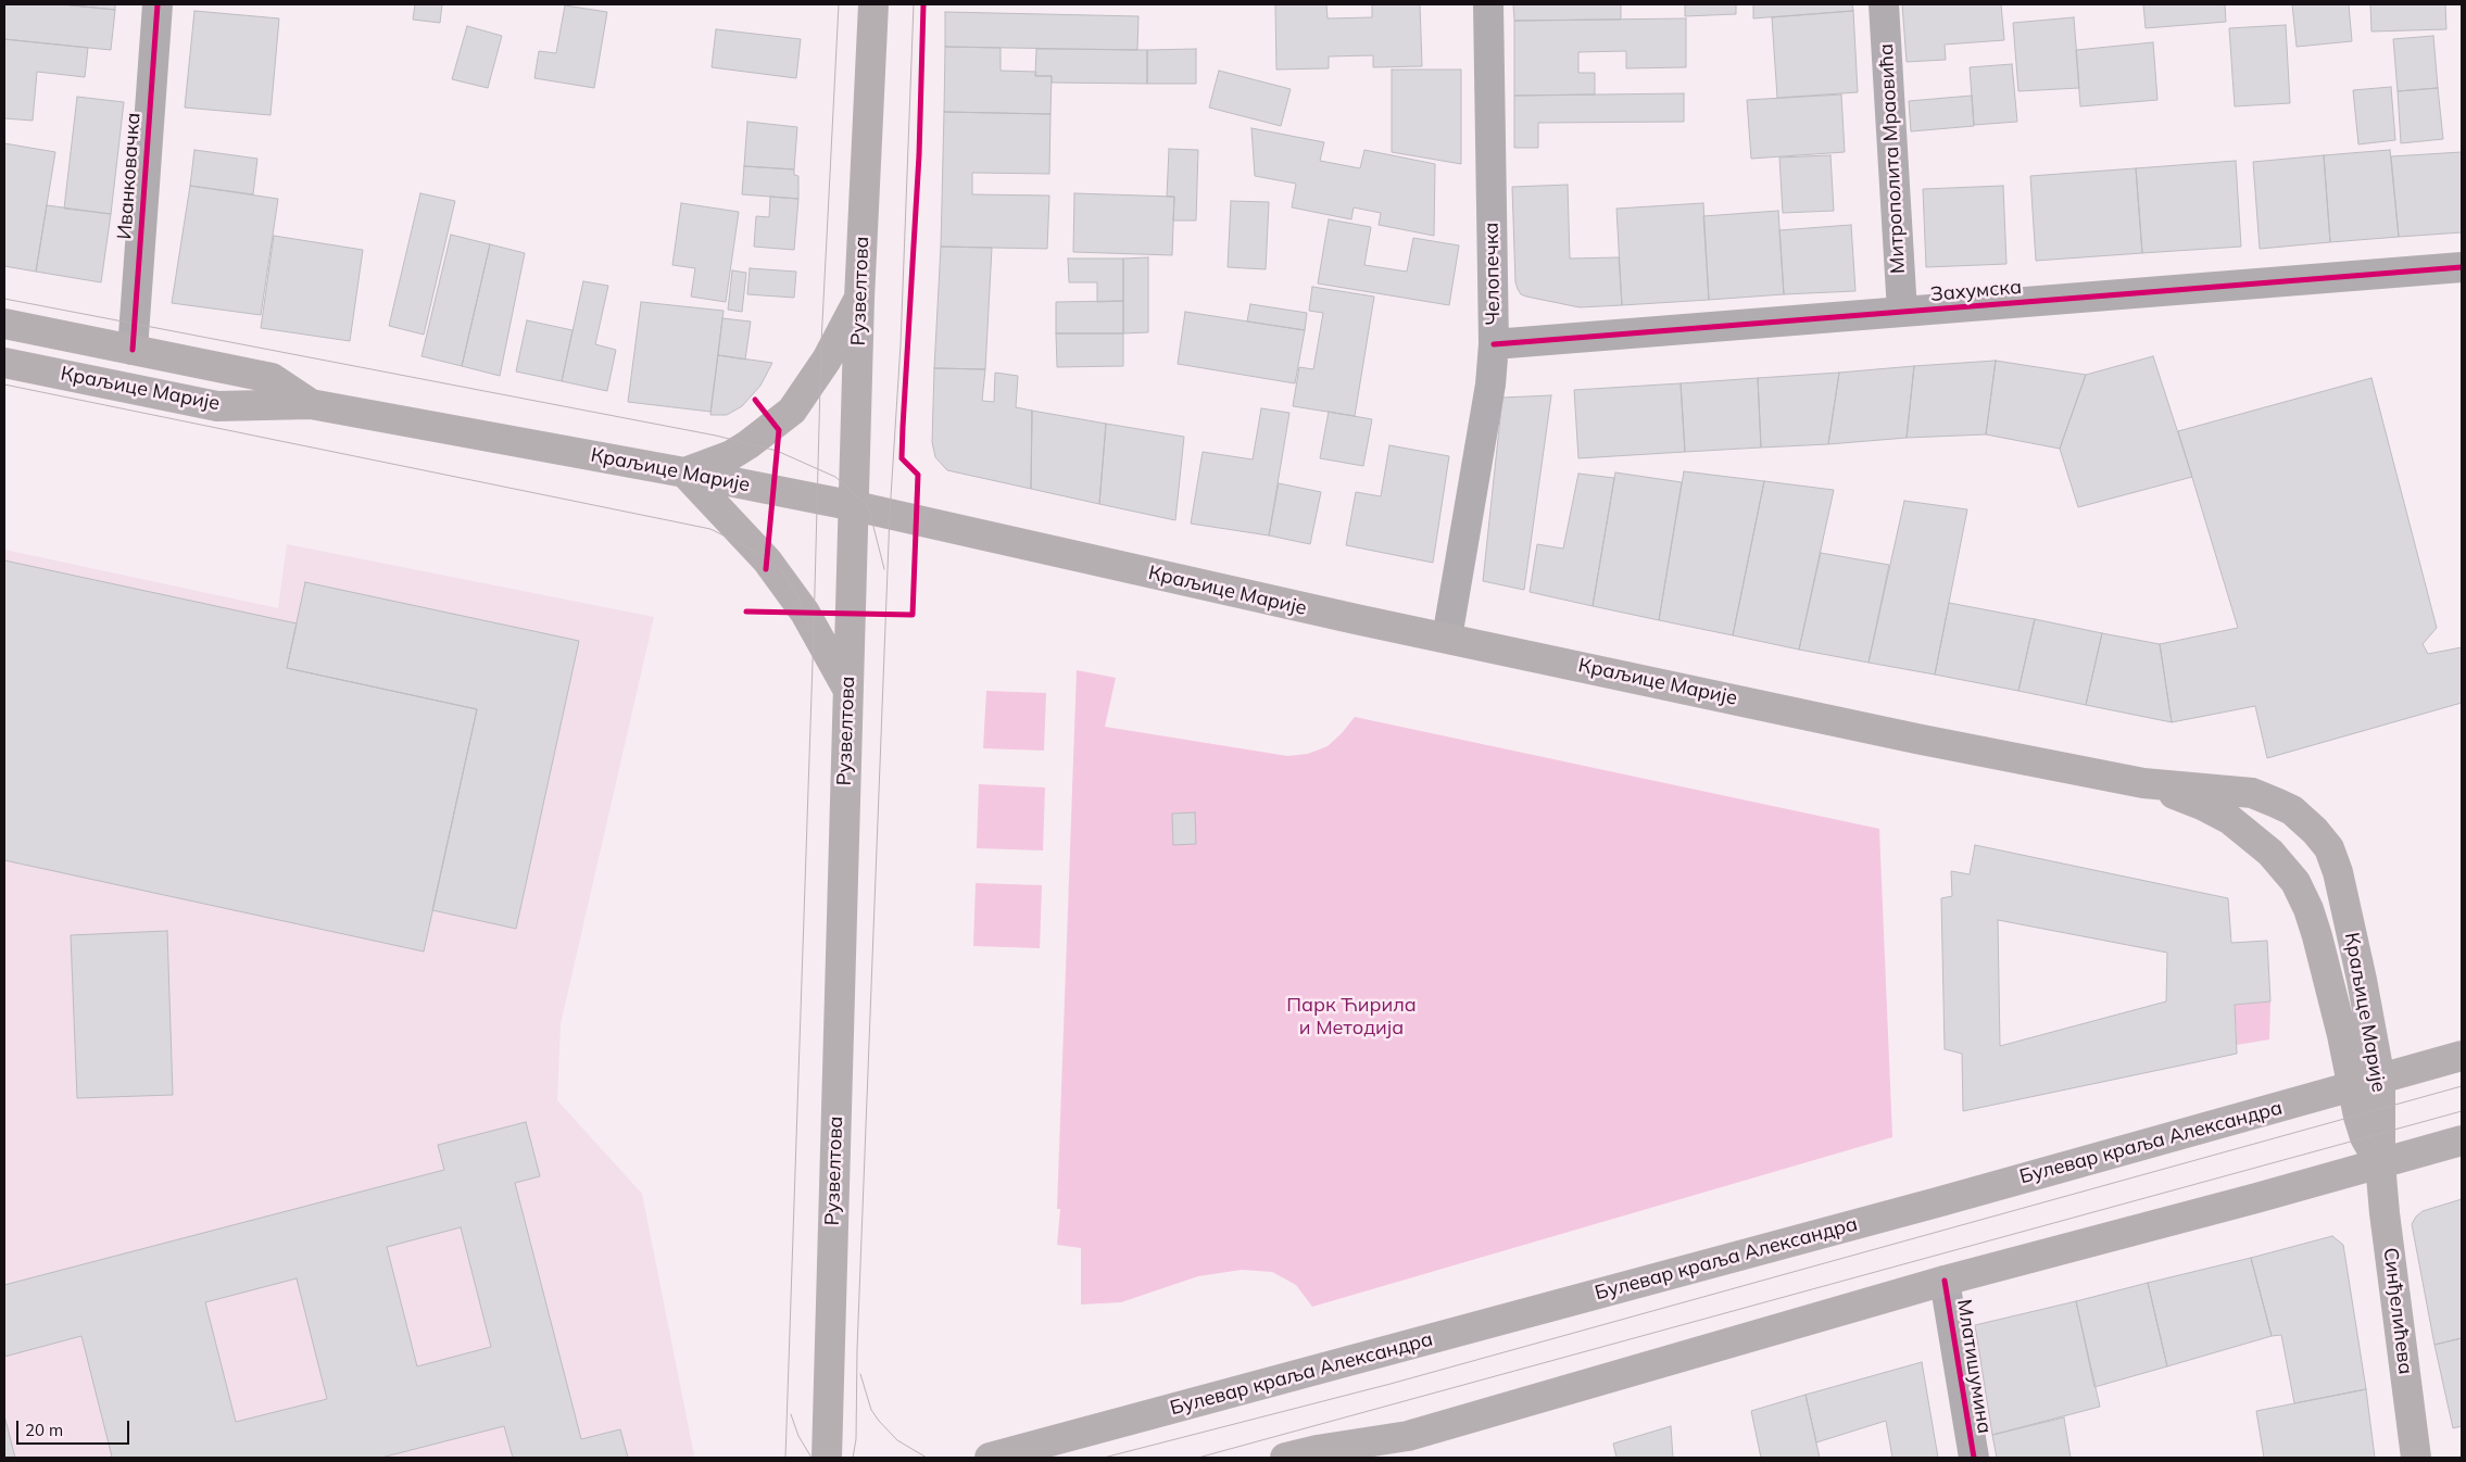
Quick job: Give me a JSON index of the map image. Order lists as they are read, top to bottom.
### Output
{
  "streets": {
    "main road": [
      "Рузвелтова",
      "Краљице Марије",
      "Булевар краља Александра",
      "Синђелићева"
    ],
    "street": [
      "Митрополита Мраовића",
      "Иванковачка",
      "Челопечка",
      "Захумска",
      "Млатишумина"
    ]
  },
  "crossings": [
    ["Митрополита Мраовића", "Захумска"],
    ["Иванковачка", "Краљице Марије"],
    ["Челопечка", "Захумска"],
    ["Челопечка", "Краљице Марије"],
    ["Рузвелтова", "Краљице Марије"],
    ["Краљице Марије", "Булевар краља Александра"],
    ["Краљице Марије", "Синђелићева"]
  ],
  "parks": ["Парк Ћирила и Методија"],
  "scale_bar": "20 m"
}
